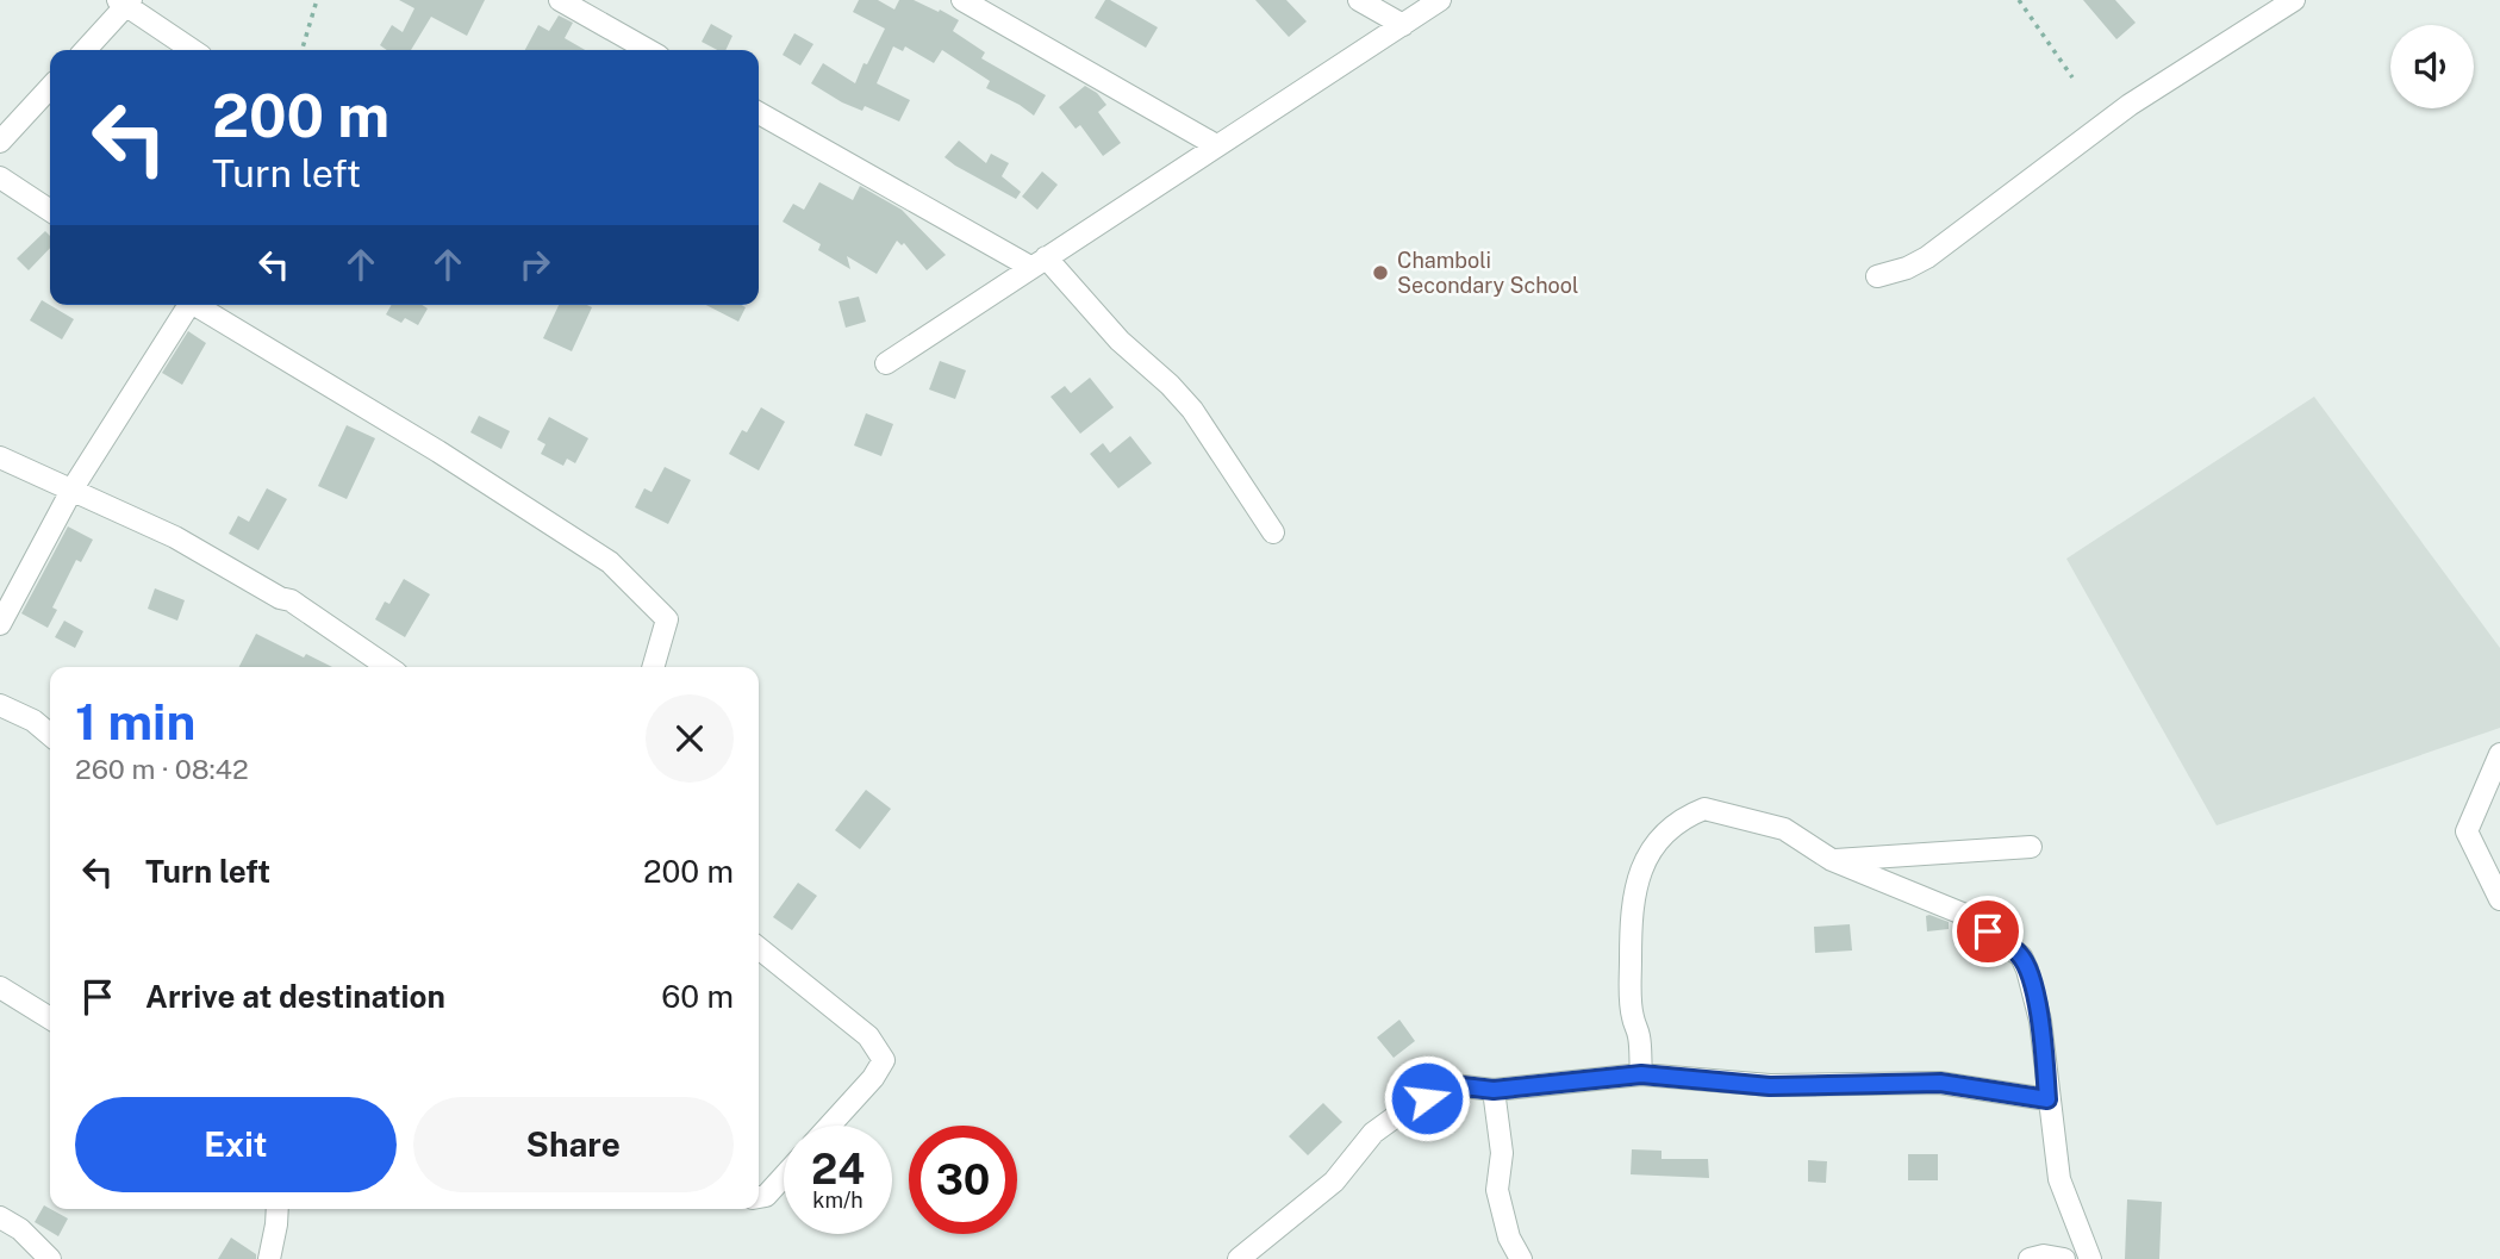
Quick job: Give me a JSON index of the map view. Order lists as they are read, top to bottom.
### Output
{
  "places": ["Chamboli Secondary School"],
  "page": {
    "turn": ["200 m", "Turn left"],
    "heading": ["1 min", "260 m · 08:42"],
    "list": [
      {
        "name": "Turn left",
        "value": "200 m"
      },
      {
        "name": "Arrive at destination",
        "value": "60 m"
      }
    ],
    "buttons": ["Exit", "Share"],
    "speed": "24 km/h",
    "limit": "30"
  }
}
